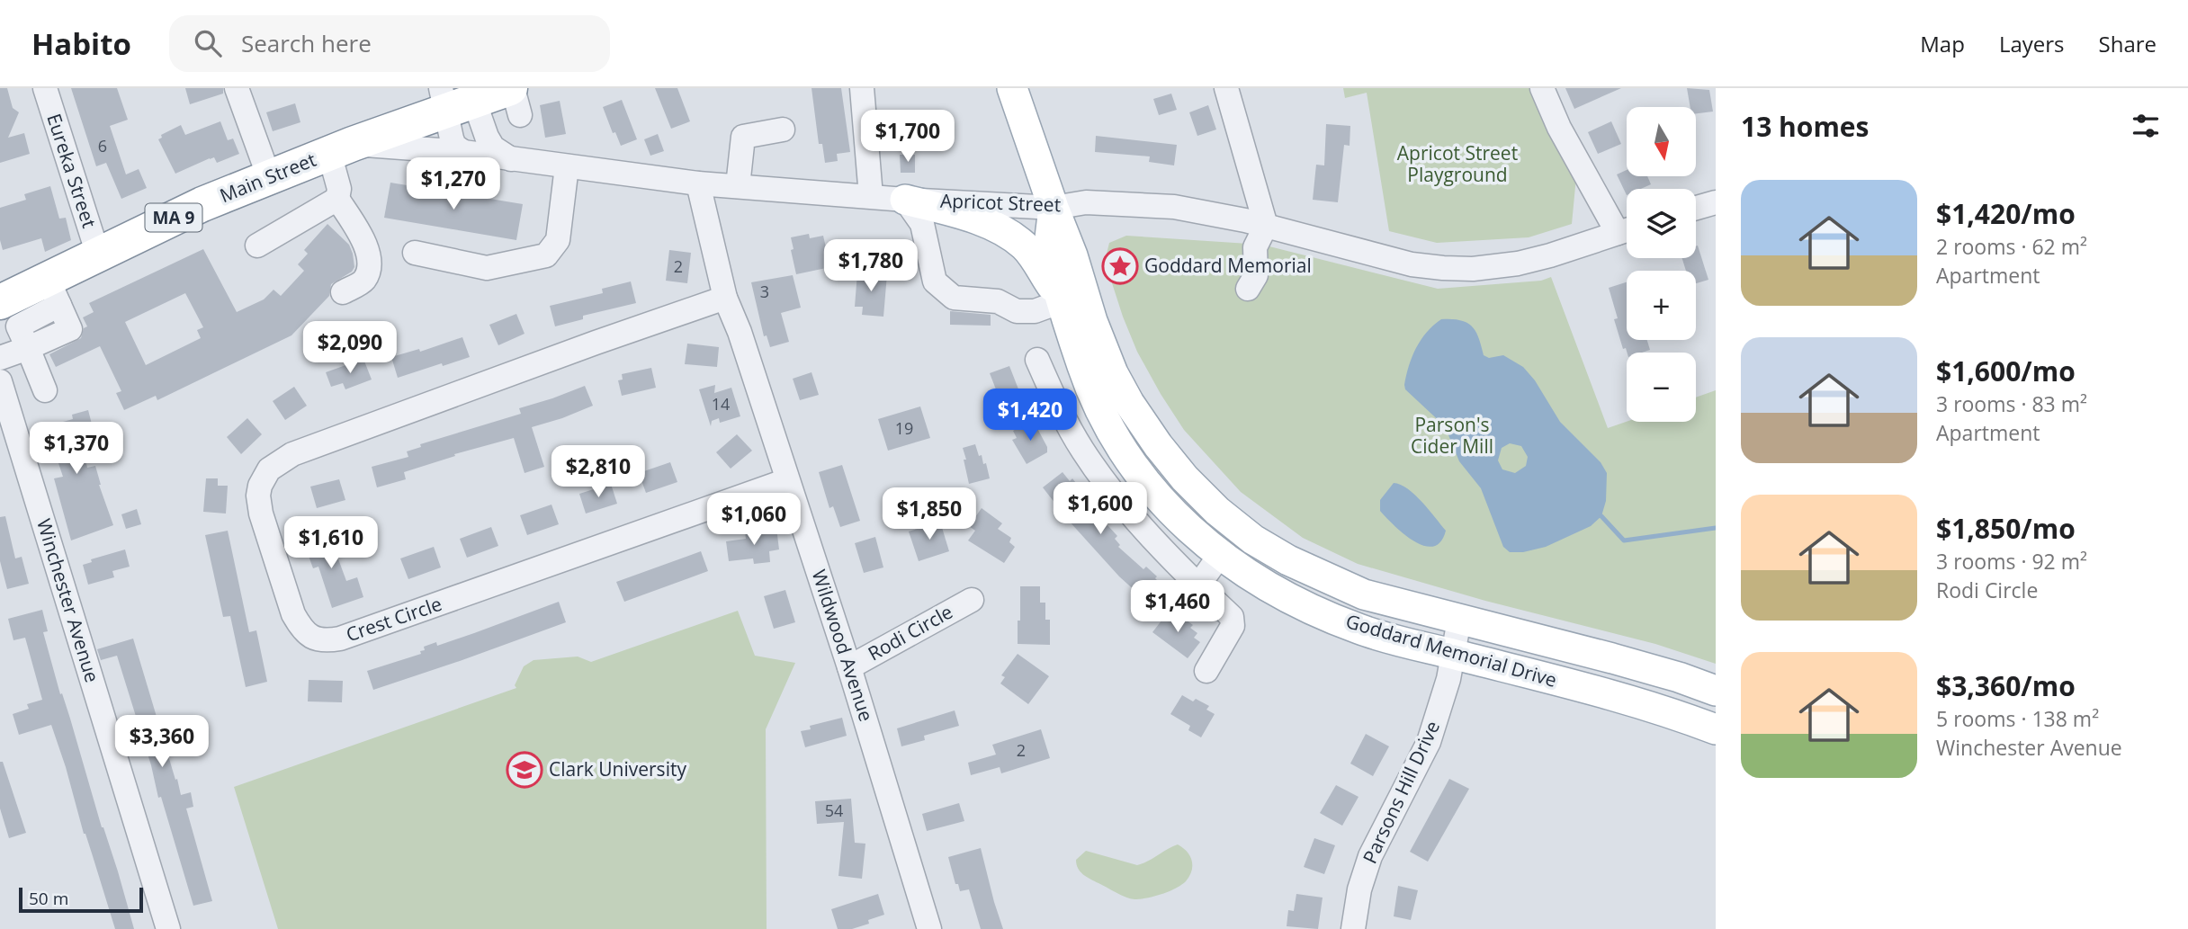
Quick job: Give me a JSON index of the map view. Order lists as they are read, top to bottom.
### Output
{
  "streets": {
    "highway": ["Main Street", "MA 9"],
    "main road": ["Goddard Memorial Drive"],
    "street": [
      "Eureka Street",
      "Apricot Street",
      "Winchester Avenue",
      "Crest Circle",
      "Rodi Circle",
      "Wildwood Avenue",
      "Parsons Hill Drive"
    ]
  },
  "crossings": [
    ["Eureka Street", "Main Street"],
    ["Main Street", "Apricot Street"],
    ["Apricot Street", "Wildwood Avenue"],
    ["Apricot Street", "Goddard Memorial Drive"],
    ["Crest Circle", "Wildwood Avenue"],
    ["Rodi Circle", "Wildwood Avenue"],
    ["Goddard Memorial Drive", "Parsons Hill Drive"]
  ],
  "parks": ["Apricot Street Playground", "Parson's Cider Mill"],
  "places": {
    "place": ["Goddard Memorial"],
    "school or university": ["Clark University"]
  },
  "house_numbers": [
    "6",
    "2",
    "3",
    "14",
    "19",
    "2",
    "54"
  ],
  "scale_bar": "50 m",
  "north": "bottom",
  "page": {
    "header": "Habito",
    "search": "Search here",
    "nav": ["Map", "Layers", "Share"],
    "heading": "13 homes",
    "map_buttons": ["+", "−"],
    "price": [
      "$1,700",
      "$1,270",
      "$1,780",
      "$2,090",
      "$1,420",
      "$1,370",
      "$2,810",
      "$1,600",
      "$1,850",
      "$1,060",
      "$1,610",
      "$1,460",
      "$3,360"
    ],
    "list": [
      {
        "name": "$1,420/mo",
        "note": "2 rooms · 62 m² · Apartment"
      },
      {
        "name": "$1,600/mo",
        "note": "3 rooms · 83 m² · Apartment"
      },
      {
        "name": "$1,850/mo",
        "note": "3 rooms · 92 m² · Rodi Circle"
      },
      {
        "name": "$3,360/mo",
        "note": "5 rooms · 138 m² · Winchester Avenue"
      }
    ],
    "scale": "50 m"
  }
}
